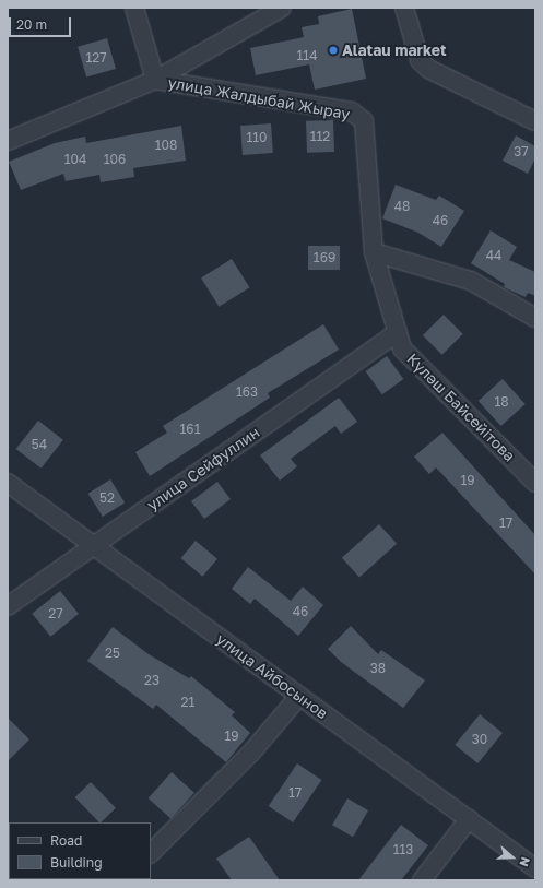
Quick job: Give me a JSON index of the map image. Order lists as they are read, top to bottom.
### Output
{
  "streets": {
    "street": [
      "улица Жалдыбай Жырау",
      "Күләш Байсейітова",
      "улица Сейфуллин",
      "улица Айбосынов"
    ]
  },
  "crossings": [
    ["улица Жалдыбай Жырау", "Күләш Байсейітова"],
    ["Күләш Байсейітова", "улица Сейфуллин"],
    ["улица Сейфуллин", "улица Айбосынов"]
  ],
  "places": ["Alatau market"],
  "house_numbers": [
    "114",
    "127",
    "112",
    "110",
    "108",
    "37",
    "104",
    "106",
    "48",
    "46",
    "44",
    "169",
    "163",
    "18",
    "161",
    "54",
    "19",
    "52",
    "17",
    "46",
    "27",
    "25",
    "38",
    "23",
    "21",
    "19",
    "30",
    "17",
    "113"
  ],
  "legend": ["Road", "Building"],
  "scale_bar": "20 m",
  "north": "right"
}
